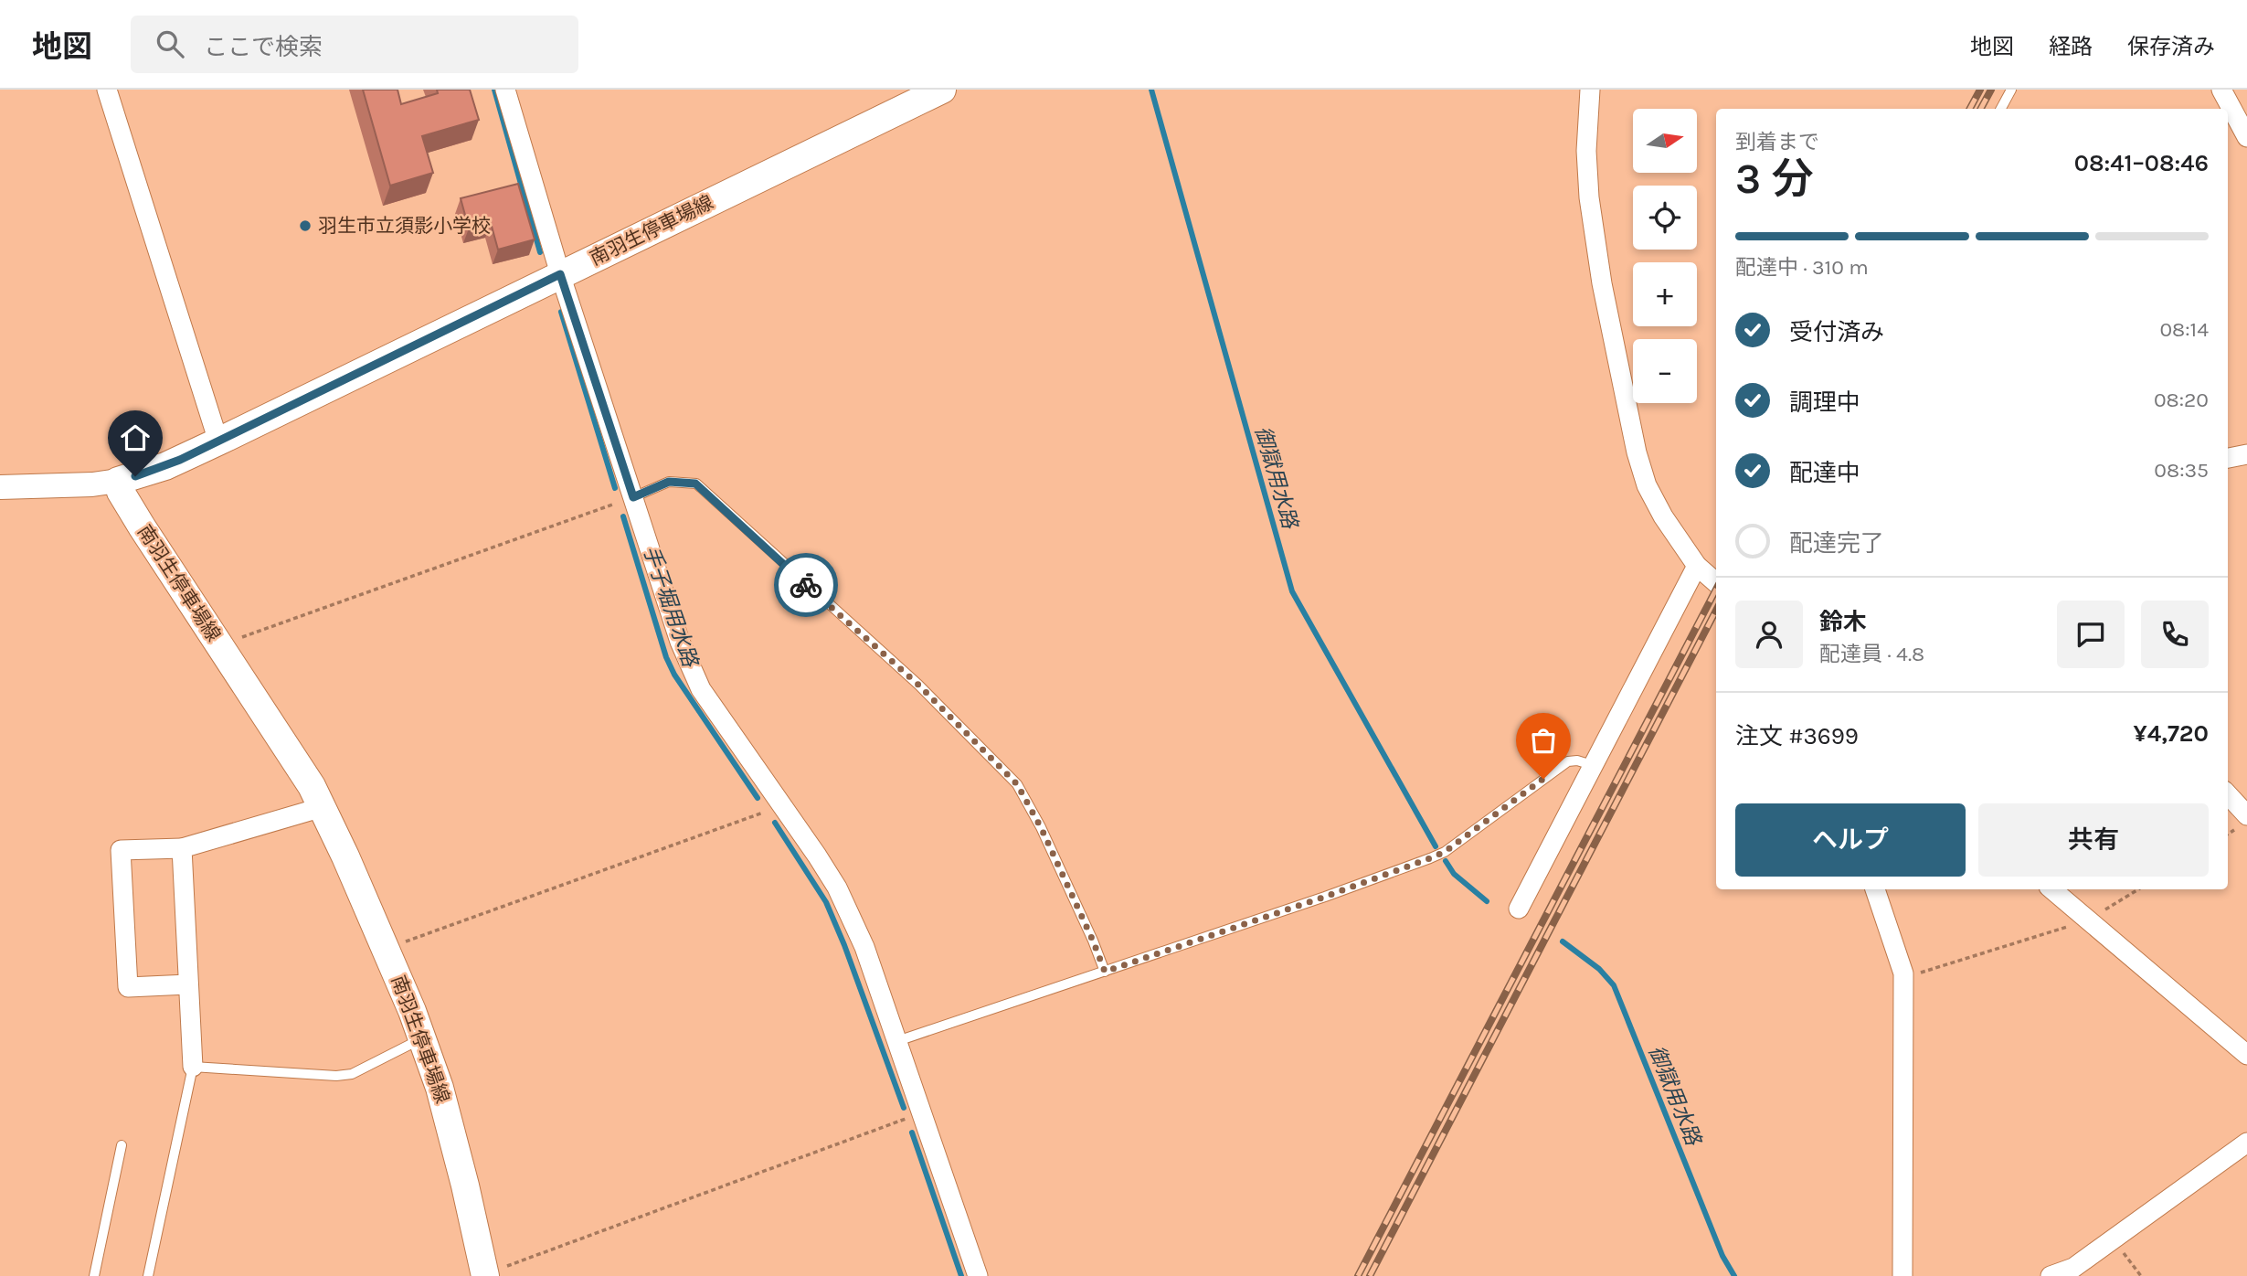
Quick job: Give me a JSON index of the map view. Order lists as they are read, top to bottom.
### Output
{
  "streets": {
    "main road": ["南羽生停車場線"]
  },
  "water": ["御獄用水路", "手子堀用水路"],
  "places": ["羽生市立須影小学校"],
  "north": "right",
  "page": {
    "header": "地図",
    "search": "ここで検索",
    "nav": ["地図", "経路", "保存済み"],
    "map_buttons": ["+", "−"],
    "heading": ["3 分", "到着まで", "08:41–08:46"],
    "panel": [
      "鈴木",
      "配達員 · 4.8",
      "注文 #3699",
      "¥4,720"
    ],
    "bar": "配達中 · 310 m",
    "list": [
      ["受付済み", "08:14"],
      ["調理中", "08:20"],
      ["配達中", "08:35"],
      "配達完了"
    ],
    "buttons": ["ヘルプ", "共有"]
  }
}
